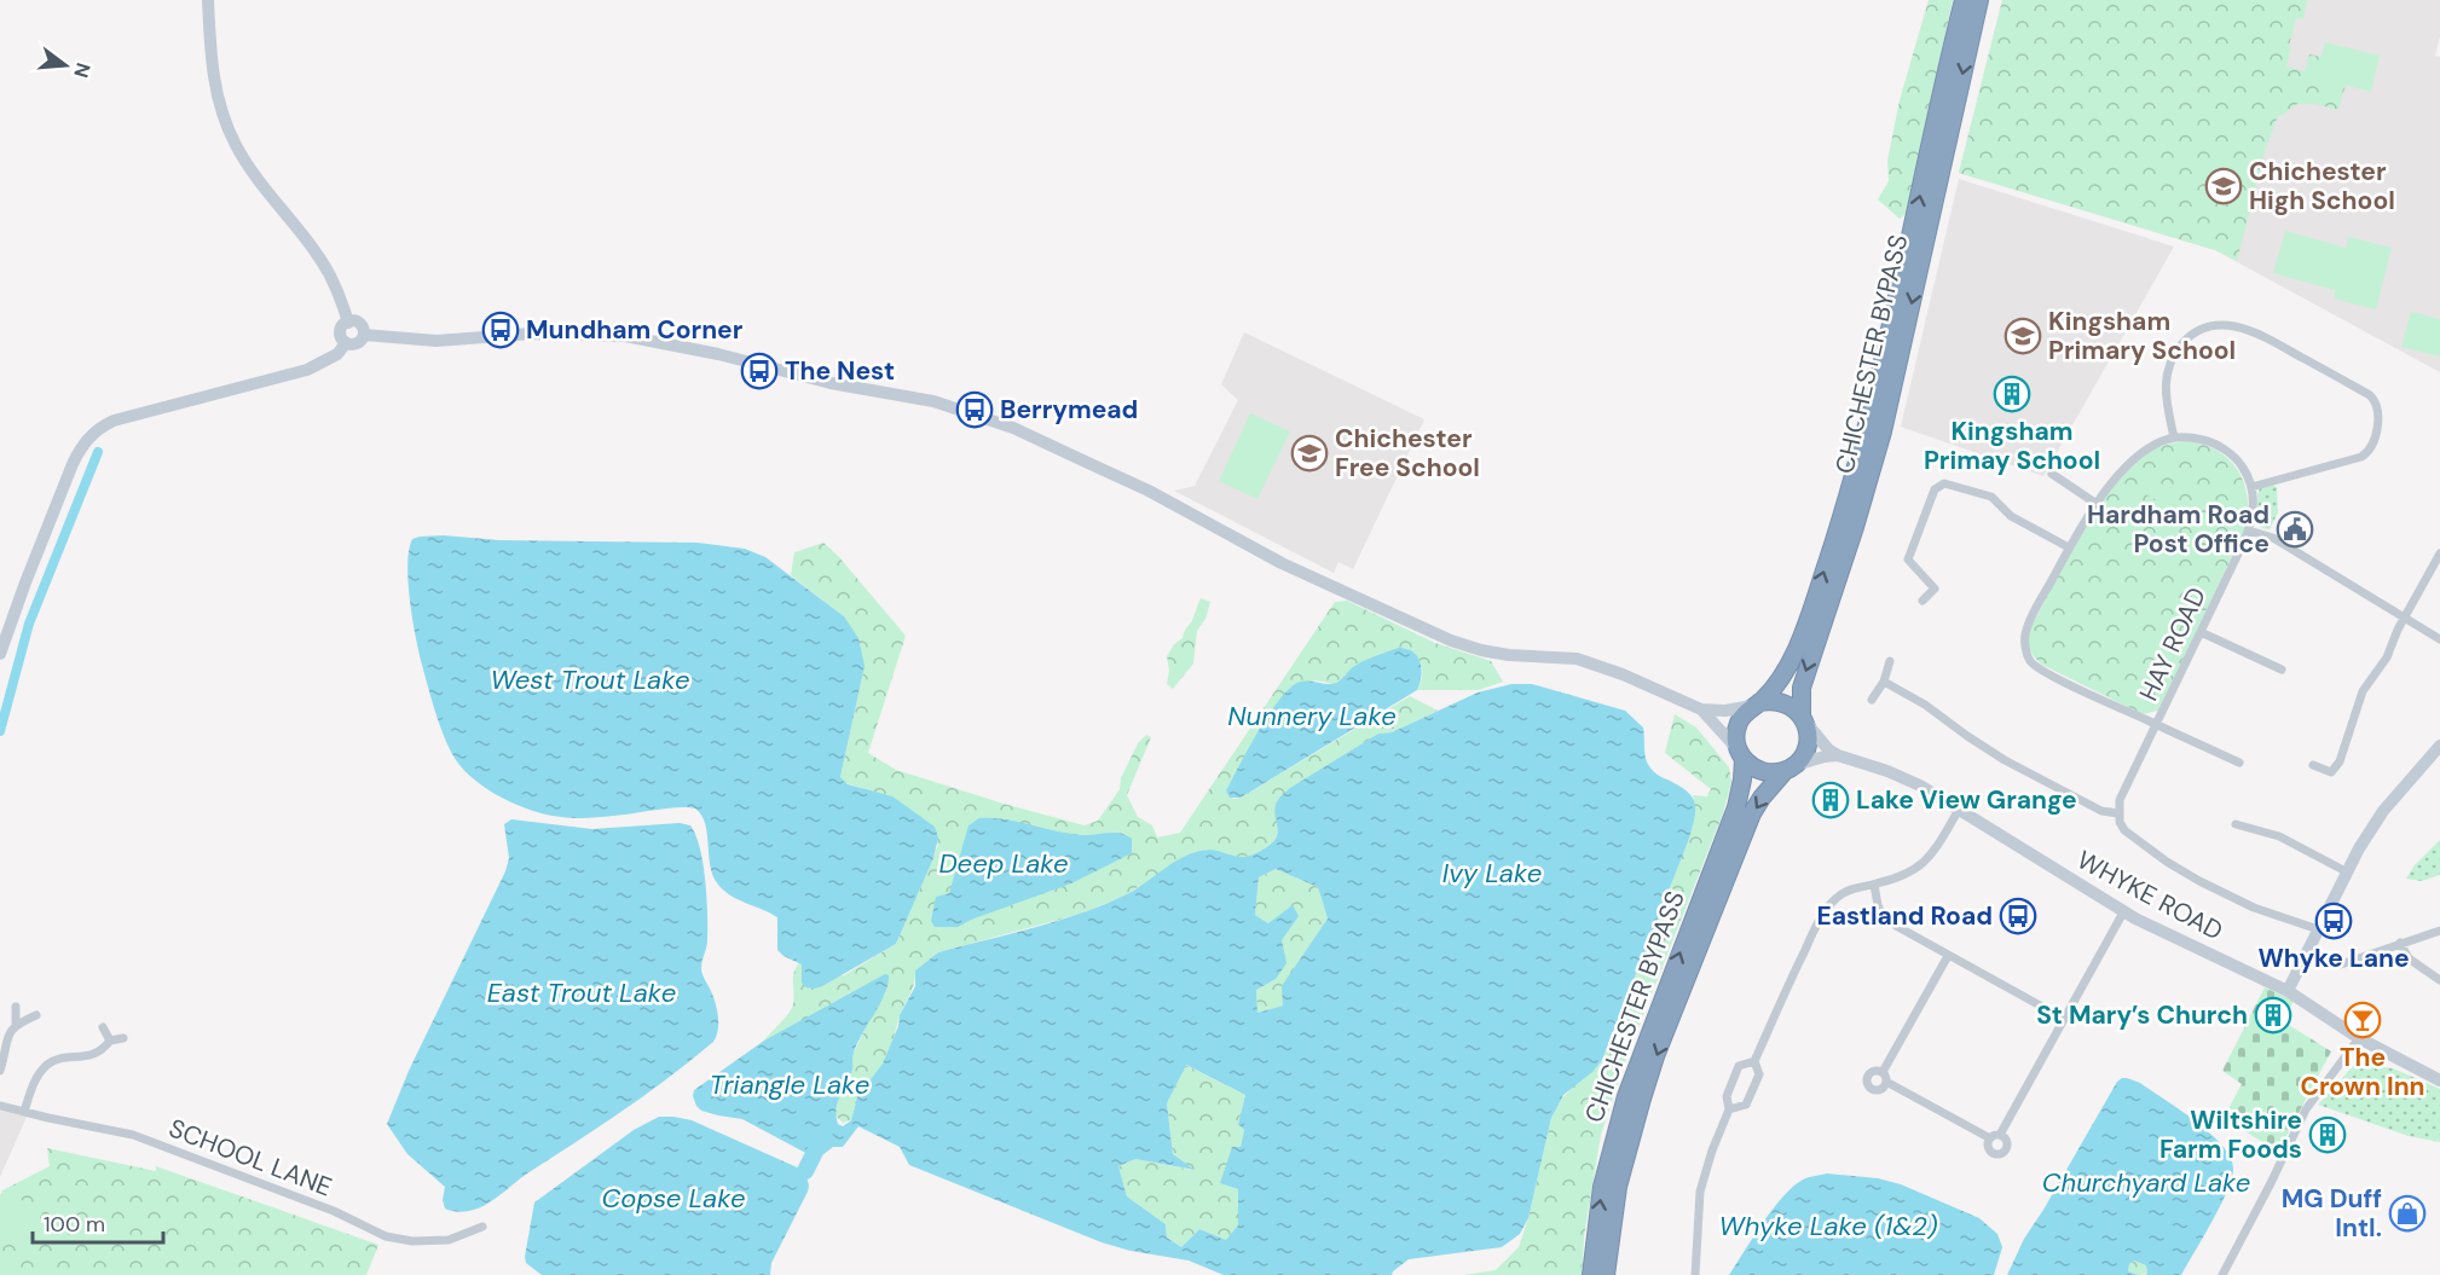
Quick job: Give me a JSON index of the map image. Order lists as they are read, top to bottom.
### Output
{
  "streets": {
    "highway": ["CHICHESTER BYPASS"],
    "main road": ["WHYKE ROAD"],
    "street": ["HAY ROAD", "SCHOOL LANE"]
  },
  "crossings": [
    ["CHICHESTER BYPASS", "WHYKE ROAD"]
  ],
  "water": [
    "West Trout Lake",
    "Nunnery Lake",
    "Deep Lake",
    "Ivy Lake",
    "East Trout Lake",
    "Triangle Lake",
    "Churchyard Lake",
    "Copse Lake",
    "Whyke Lake (1&2)"
  ],
  "places": {
    "school or university": ["Chichester High School", "Kingsham Primary School", "Chichester Free School"],
    "bus stop": [
      "Mundham Corner",
      "The Nest",
      "Berrymead",
      "Eastland Road",
      "Whyke Lane"
    ],
    "building": [
      "Kingsham Primay School",
      "Lake View Grange",
      "St Mary’s Church",
      "Wiltshire Farm Foods"
    ],
    "public building": ["Hardham Road Post Office"],
    "bar": ["The Crown Inn"],
    "shop": ["MG Duff Intl."]
  },
  "scale_bar": "100 m",
  "north": "right"
}
